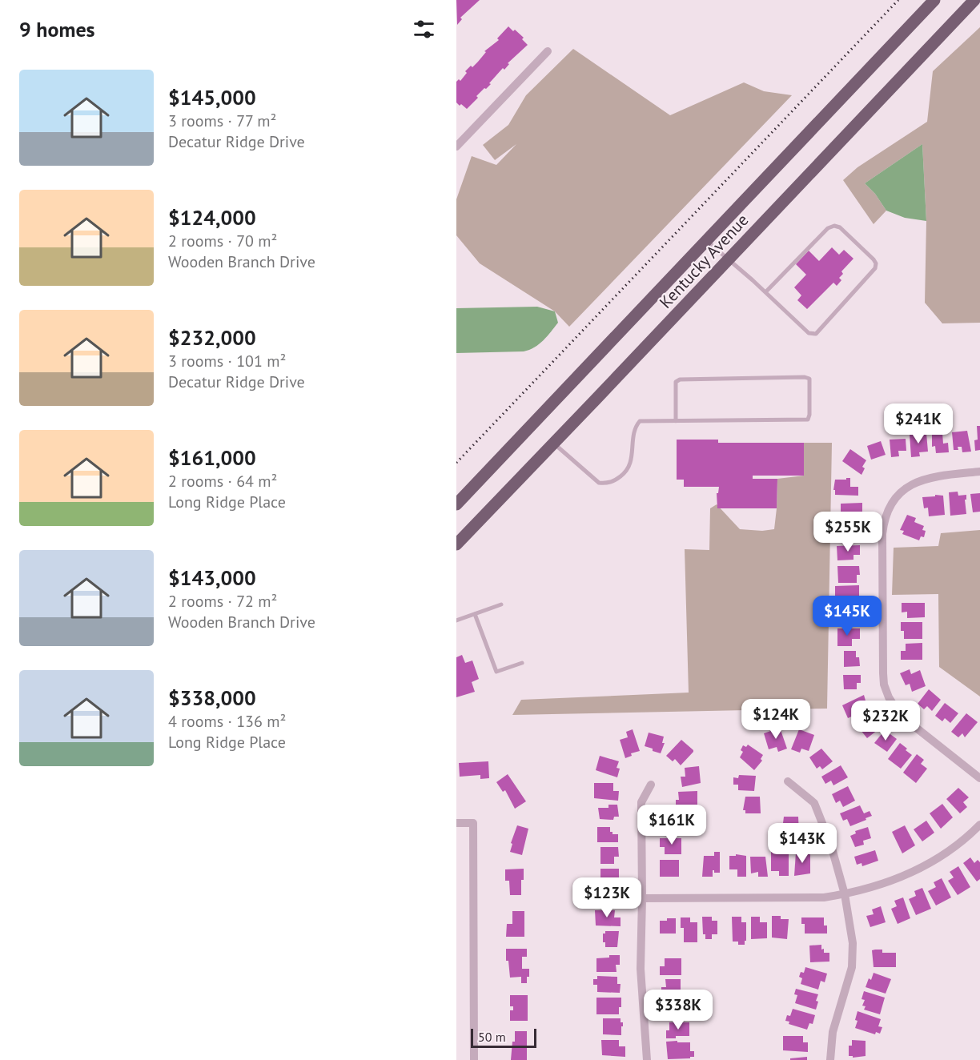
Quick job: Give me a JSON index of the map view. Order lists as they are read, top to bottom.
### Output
{
  "streets": {
    "main road": ["Kentucky Avenue"]
  },
  "scale_bar": "50 m",
  "page": {
    "heading": "9 homes",
    "list": [
      {
        "name": "$145,000",
        "note": "3 rooms · 77 m² · Decatur Ridge Drive"
      },
      {
        "name": "$124,000",
        "note": "2 rooms · 70 m² · Wooden Branch Drive"
      },
      {
        "name": "$232,000",
        "note": "3 rooms · 101 m² · Decatur Ridge Drive"
      },
      {
        "name": "$161,000",
        "note": "2 rooms · 64 m² · Long Ridge Place"
      },
      {
        "name": "$143,000",
        "note": "2 rooms · 72 m² · Wooden Branch Drive"
      },
      {
        "name": "$338,000",
        "note": "4 rooms · 136 m² · Long Ridge Place"
      }
    ],
    "price": [
      "$241K",
      "$255K",
      "$145K",
      "$124K",
      "$232K",
      "$161K",
      "$143K",
      "$123K",
      "$338K"
    ],
    "scale": "50 m"
  }
}
